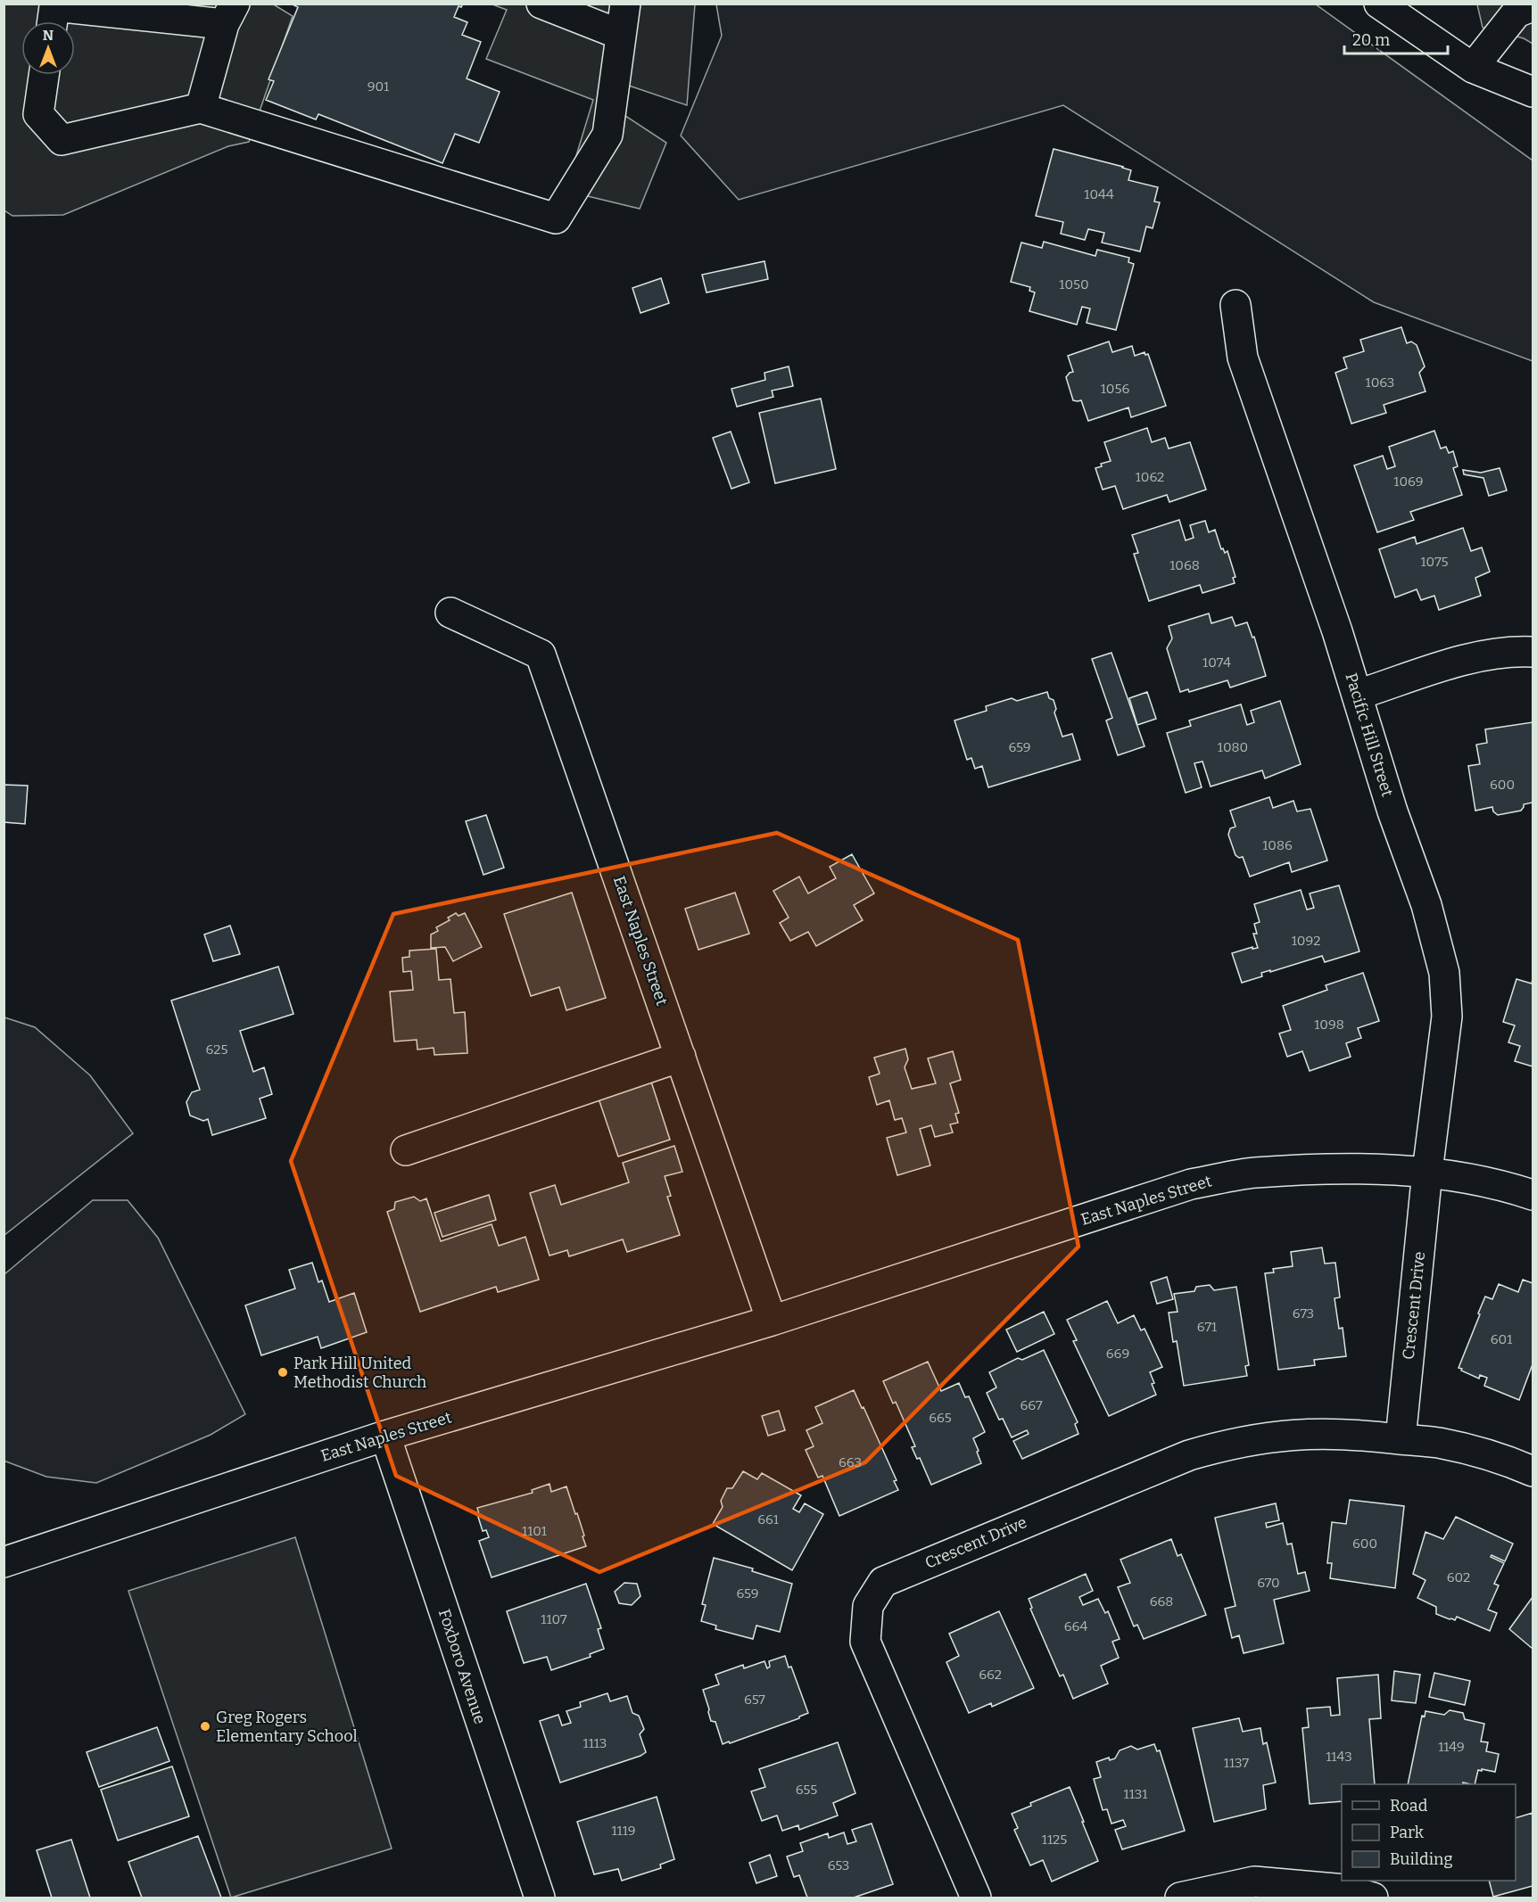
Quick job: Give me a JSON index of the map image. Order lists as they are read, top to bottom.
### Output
{
  "streets": {
    "street": [
      "Pacific Hill Street",
      "East Naples Street",
      "Crescent Drive",
      "Foxboro Avenue"
    ]
  },
  "crossings": [
    ["Pacific Hill Street", "East Naples Street"],
    ["Pacific Hill Street", "Crescent Drive"],
    ["East Naples Street", "Crescent Drive"],
    ["East Naples Street", "Foxboro Avenue"]
  ],
  "places": ["Park Hill United Methodist Church", "Greg Rogers Elementary School"],
  "house_numbers": [
    "901",
    "1044",
    "1050",
    "1063",
    "1056",
    "1062",
    "1069",
    "1075",
    "1068",
    "1074",
    "659",
    "1080",
    "600",
    "1086",
    "1092",
    "1098",
    "625",
    "673",
    "671",
    "601",
    "669",
    "667",
    "665",
    "663",
    "661",
    "1101",
    "600",
    "602",
    "670",
    "659",
    "668",
    "1107",
    "664",
    "662",
    "657",
    "1113",
    "1149",
    "1143",
    "1137",
    "655",
    "1131",
    "1119",
    "1125",
    "653"
  ],
  "legend": ["Road", "Park", "Building"],
  "scale_bar": "20 m",
  "north": "top"
}
